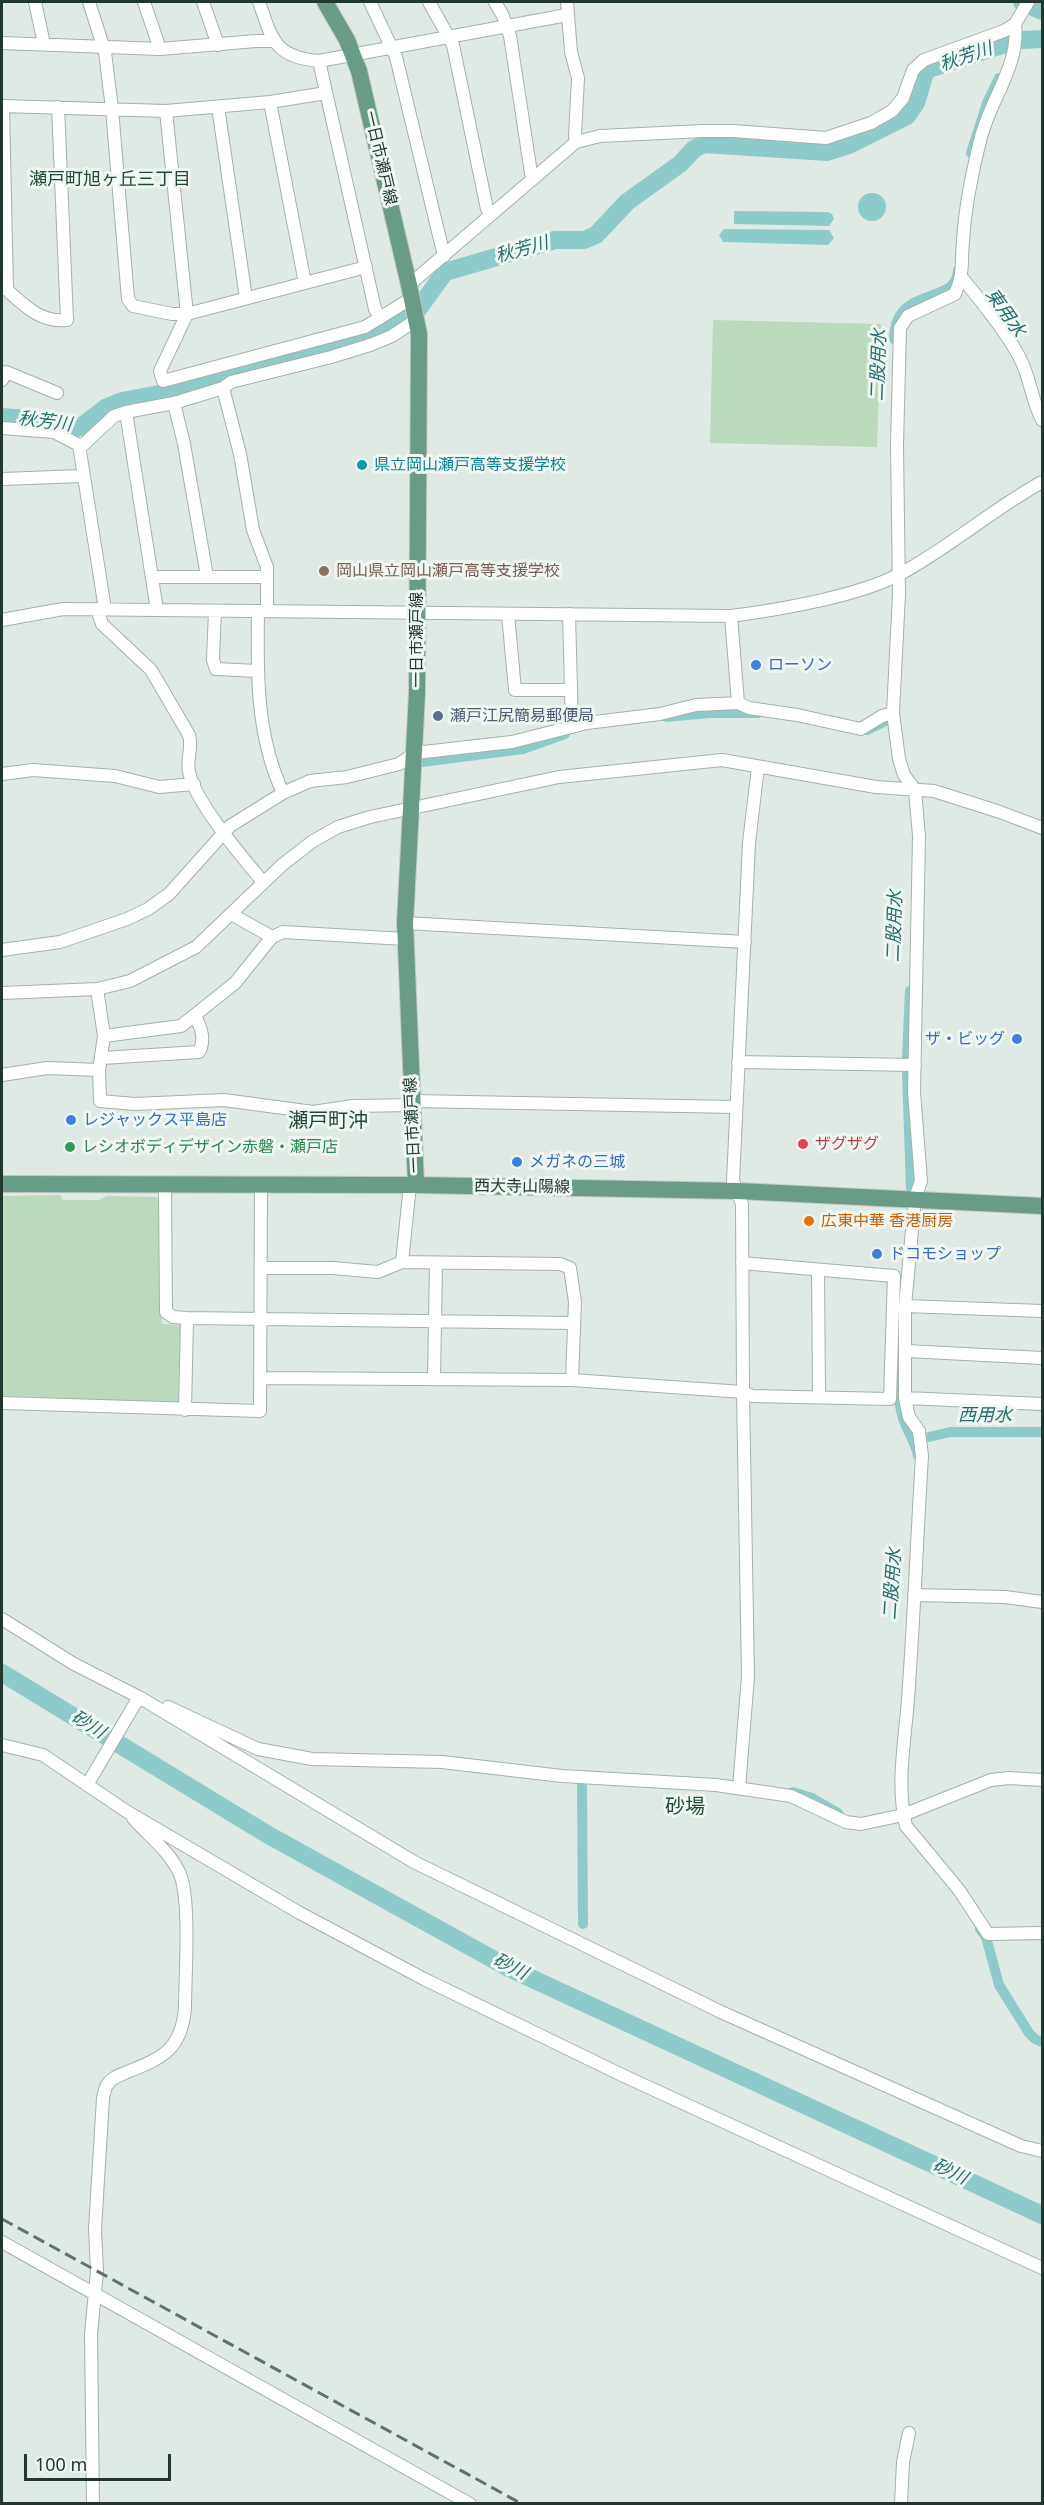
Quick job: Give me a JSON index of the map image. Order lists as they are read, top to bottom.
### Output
{
  "streets": {
    "main road": ["一日市瀬戸線", "西大寺山陽線"]
  },
  "crossings": [
    ["一日市瀬戸線", "西大寺山陽線"]
  ],
  "districts": ["瀬戸町旭ヶ丘三丁目", "瀬戸町沖", "砂場"],
  "water": [
    "秋芳川",
    "東用水",
    "二股用水",
    "西用水",
    "砂川"
  ],
  "places": [
    "県立岡山瀬戸高等支援学校",
    "岡山県立岡山瀬戸高等支援学校",
    "ローソン",
    "瀬戸江尻簡易郵便局",
    "ザ・ビッグ",
    "レジャックス平島店",
    "ザグザグ",
    "レシオボディデザイン赤磐・瀬戸店",
    "メガネの三城",
    "広東中華 香港厨房",
    "ドコモショップ"
  ],
  "scale_bar": "100 m"
}
